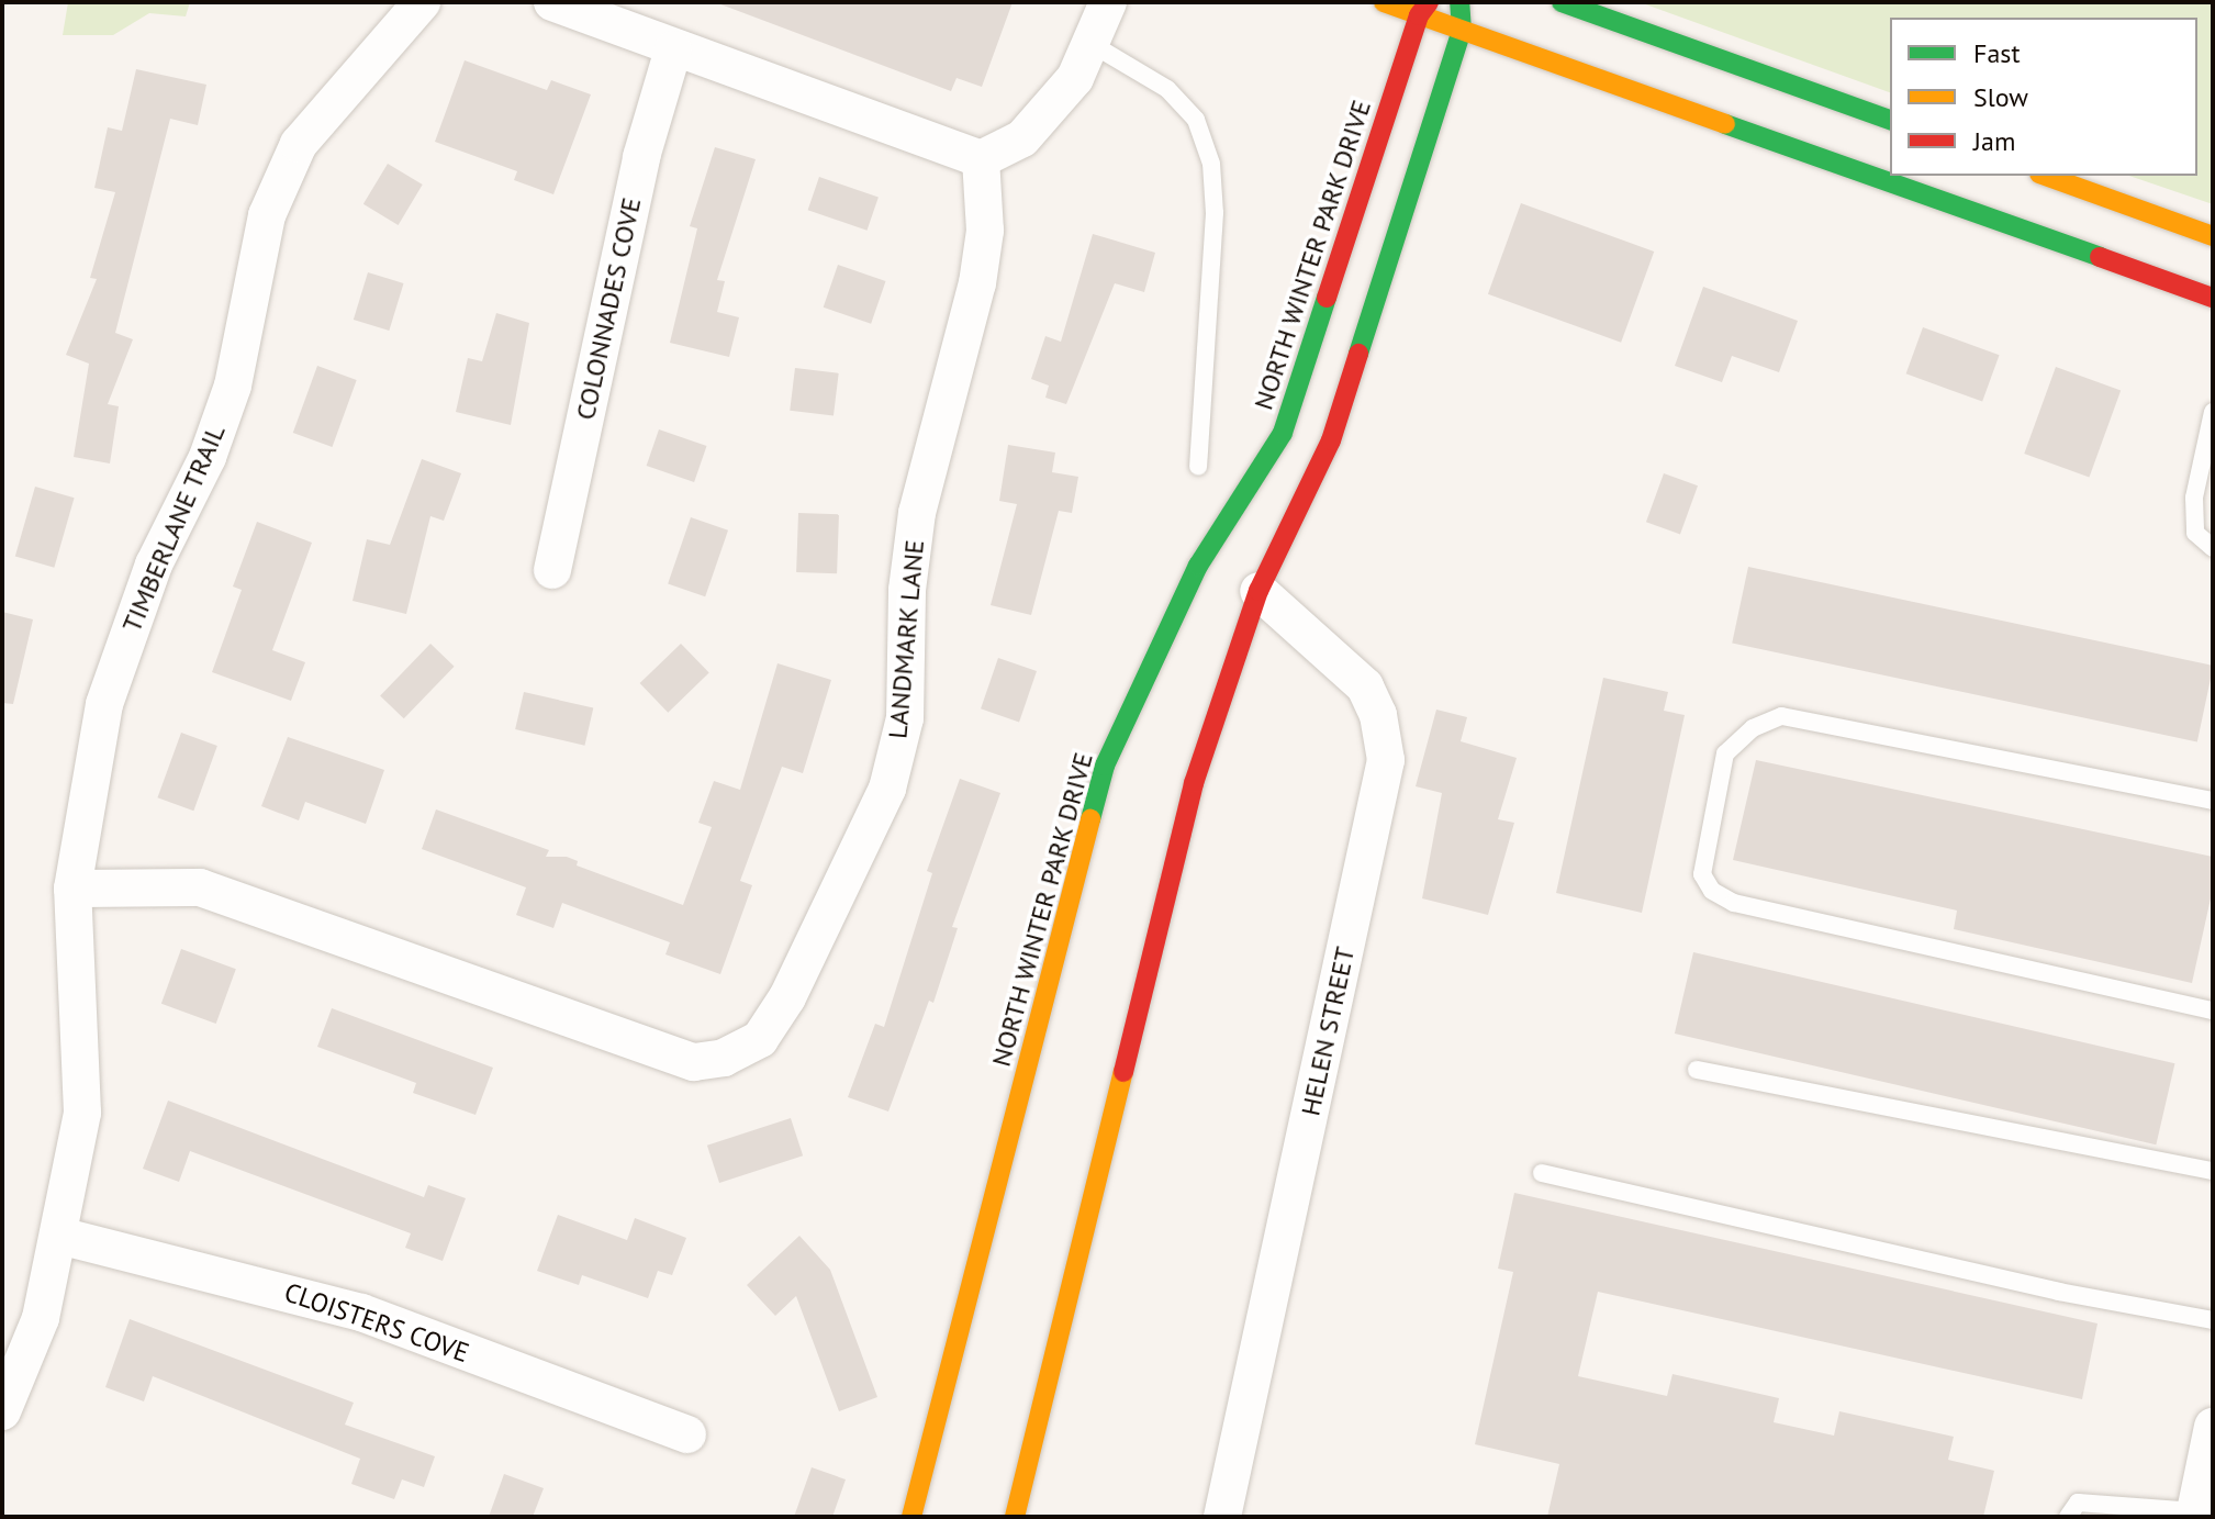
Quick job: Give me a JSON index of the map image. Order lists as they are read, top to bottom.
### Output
{
  "streets": {
    "street": [
      "NORTH WINTER PARK DRIVE",
      "COLONNADES COVE",
      "TIMBERLANE TRAIL",
      "LANDMARK LANE",
      "HELEN STREET",
      "CLOISTERS COVE"
    ]
  },
  "crossings": [
    ["TIMBERLANE TRAIL", "LANDMARK LANE"],
    ["TIMBERLANE TRAIL", "CLOISTERS COVE"]
  ],
  "legend": ["Fast", "Slow", "Jam"]
}
